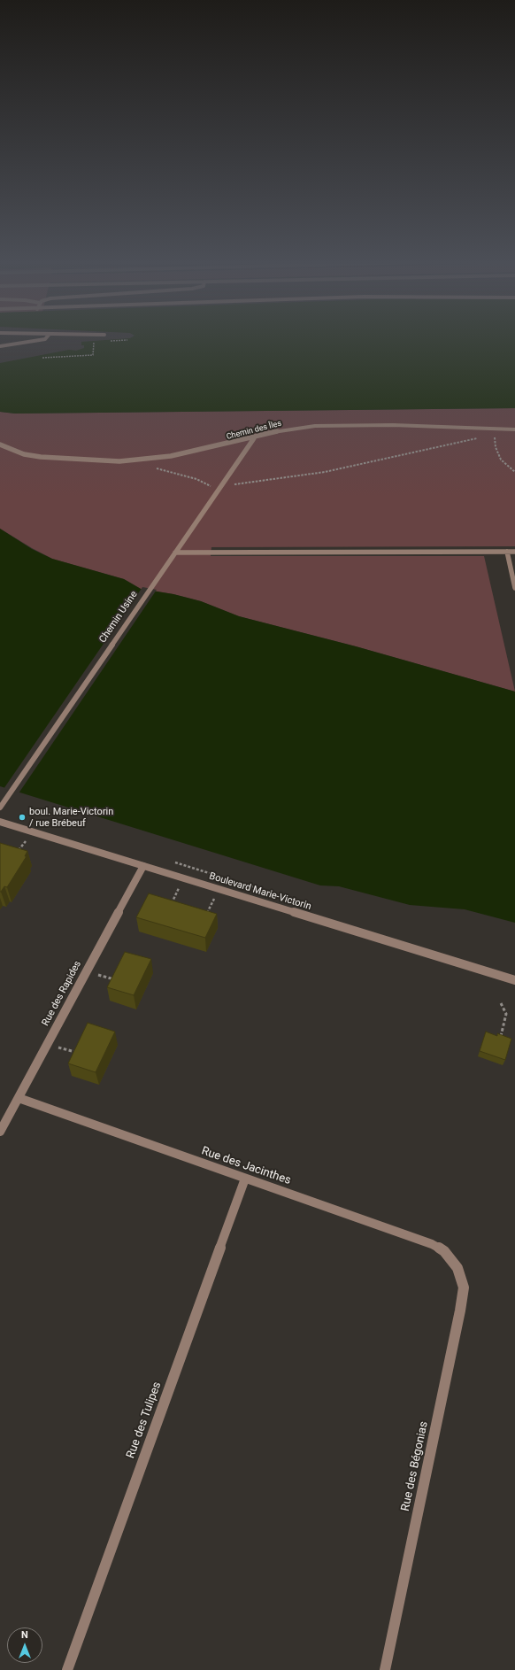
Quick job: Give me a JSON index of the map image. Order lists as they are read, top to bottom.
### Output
{
  "streets": {
    "street": [
      "Boulevard Marie-Victorin",
      "Rue des Rapides",
      "Rue des Jacinthes",
      "Rue des Tulipes",
      "Rue des Bégonias"
    ],
    "lane": ["Chemin des Îles", "Chemin Usine"]
  },
  "crossings": [
    ["Chemin des Îles", "Chemin Usine"],
    ["Boulevard Marie-Victorin", "Rue des Rapides"],
    ["Rue des Rapides", "Rue des Jacinthes"],
    ["Rue des Jacinthes", "Rue des Tulipes"],
    ["Rue des Jacinthes", "Rue des Bégonias"]
  ],
  "places": ["boul. Marie-Victorin / rue Brébeuf"],
  "north": "top"
}
